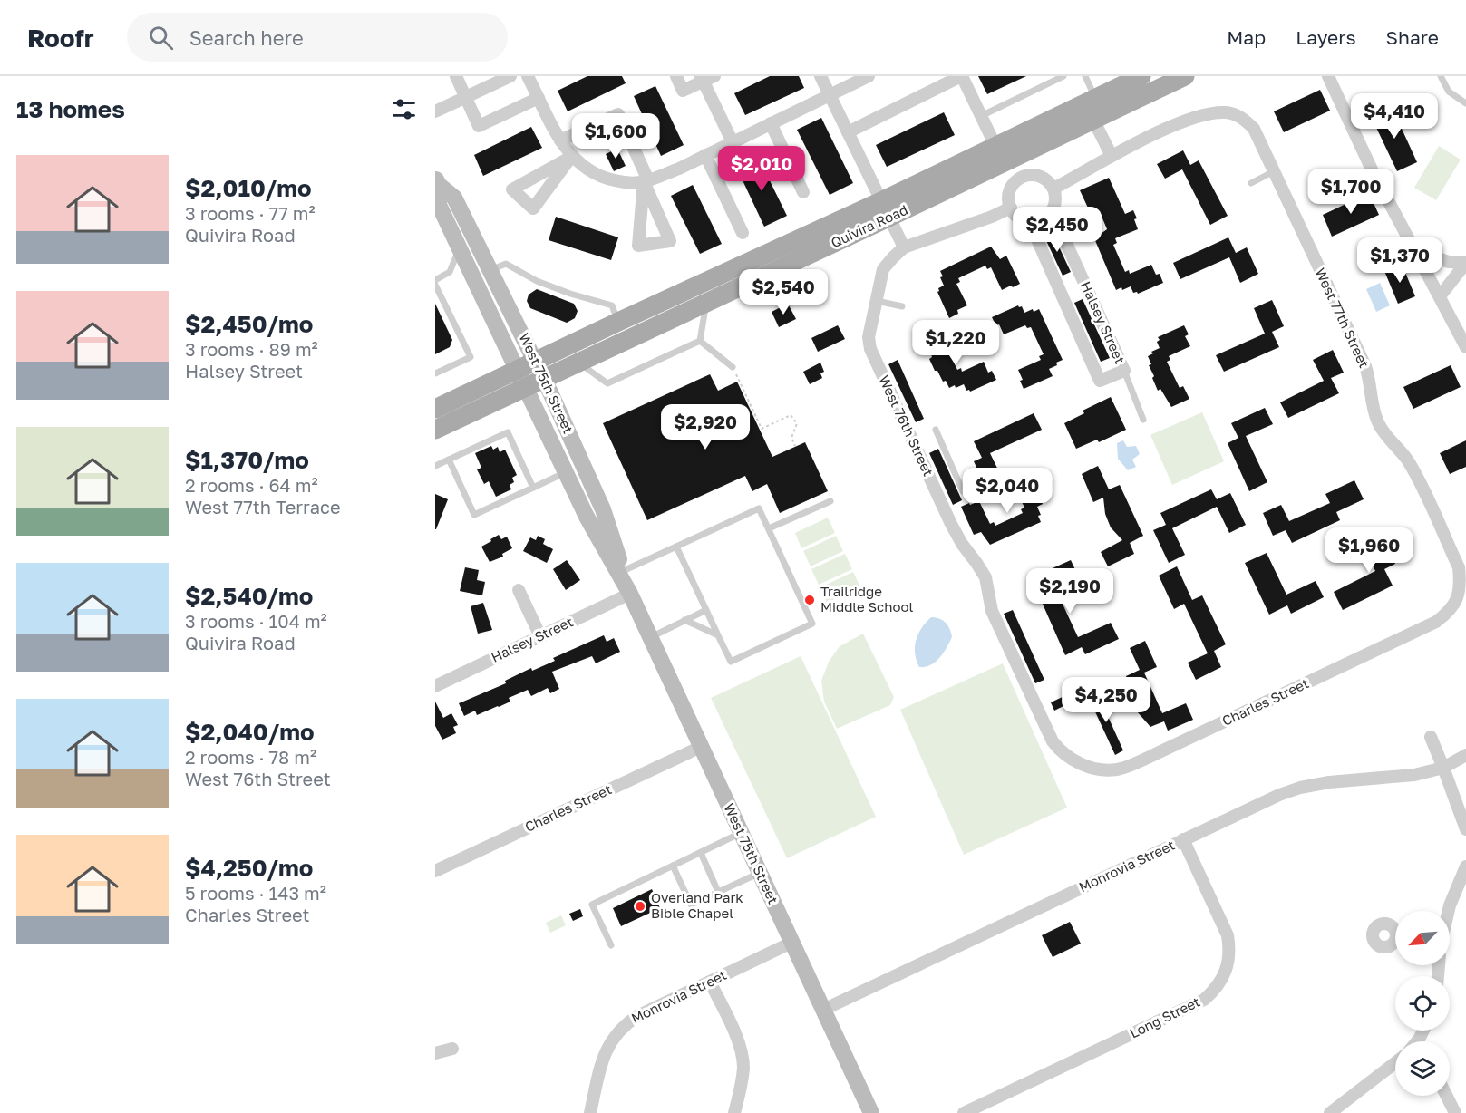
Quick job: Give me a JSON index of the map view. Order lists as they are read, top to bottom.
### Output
{
  "streets": {
    "main road": ["Quivira Road", "West 75th Street"],
    "street": [
      "West 77th Street",
      "Halsey Street",
      "West 76th Street",
      "Charles Street",
      "Monrovia Street",
      "Long Street"
    ]
  },
  "crossings": [
    ["Quivira Road", "West 75th Street"],
    ["West 77th Street", "Charles Street"],
    ["Halsey Street", "West 75th Street"],
    ["West 75th Street", "Charles Street"],
    ["West 75th Street", "Monrovia Street"],
    ["West 76th Street", "Charles Street"],
    ["Monrovia Street", "Long Street"]
  ],
  "places": ["Trailridge Middle School", "Overland Park Bible Chapel"],
  "north": "bottom left",
  "page": {
    "header": "Roofr",
    "search": "Search here",
    "nav": ["Map", "Layers", "Share"],
    "heading": "13 homes",
    "price": [
      "$4,410",
      "$1,600",
      "$2,010",
      "$1,700",
      "$2,450",
      "$1,370",
      "$2,540",
      "$1,220",
      "$2,920",
      "$2,040",
      "$1,960",
      "$2,190",
      "$4,250"
    ],
    "list": [
      {
        "name": "$2,010/mo",
        "note": "3 rooms · 77 m² · Quivira Road"
      },
      {
        "name": "$2,450/mo",
        "note": "3 rooms · 89 m² · Halsey Street"
      },
      {
        "name": "$1,370/mo",
        "note": "2 rooms · 64 m² · West 77th Terrace"
      },
      {
        "name": "$2,540/mo",
        "note": "3 rooms · 104 m² · Quivira Road"
      },
      {
        "name": "$2,040/mo",
        "note": "2 rooms · 78 m² · West 76th Street"
      },
      {
        "name": "$4,250/mo",
        "note": "5 rooms · 143 m² · Charles Street"
      }
    ]
  }
}
